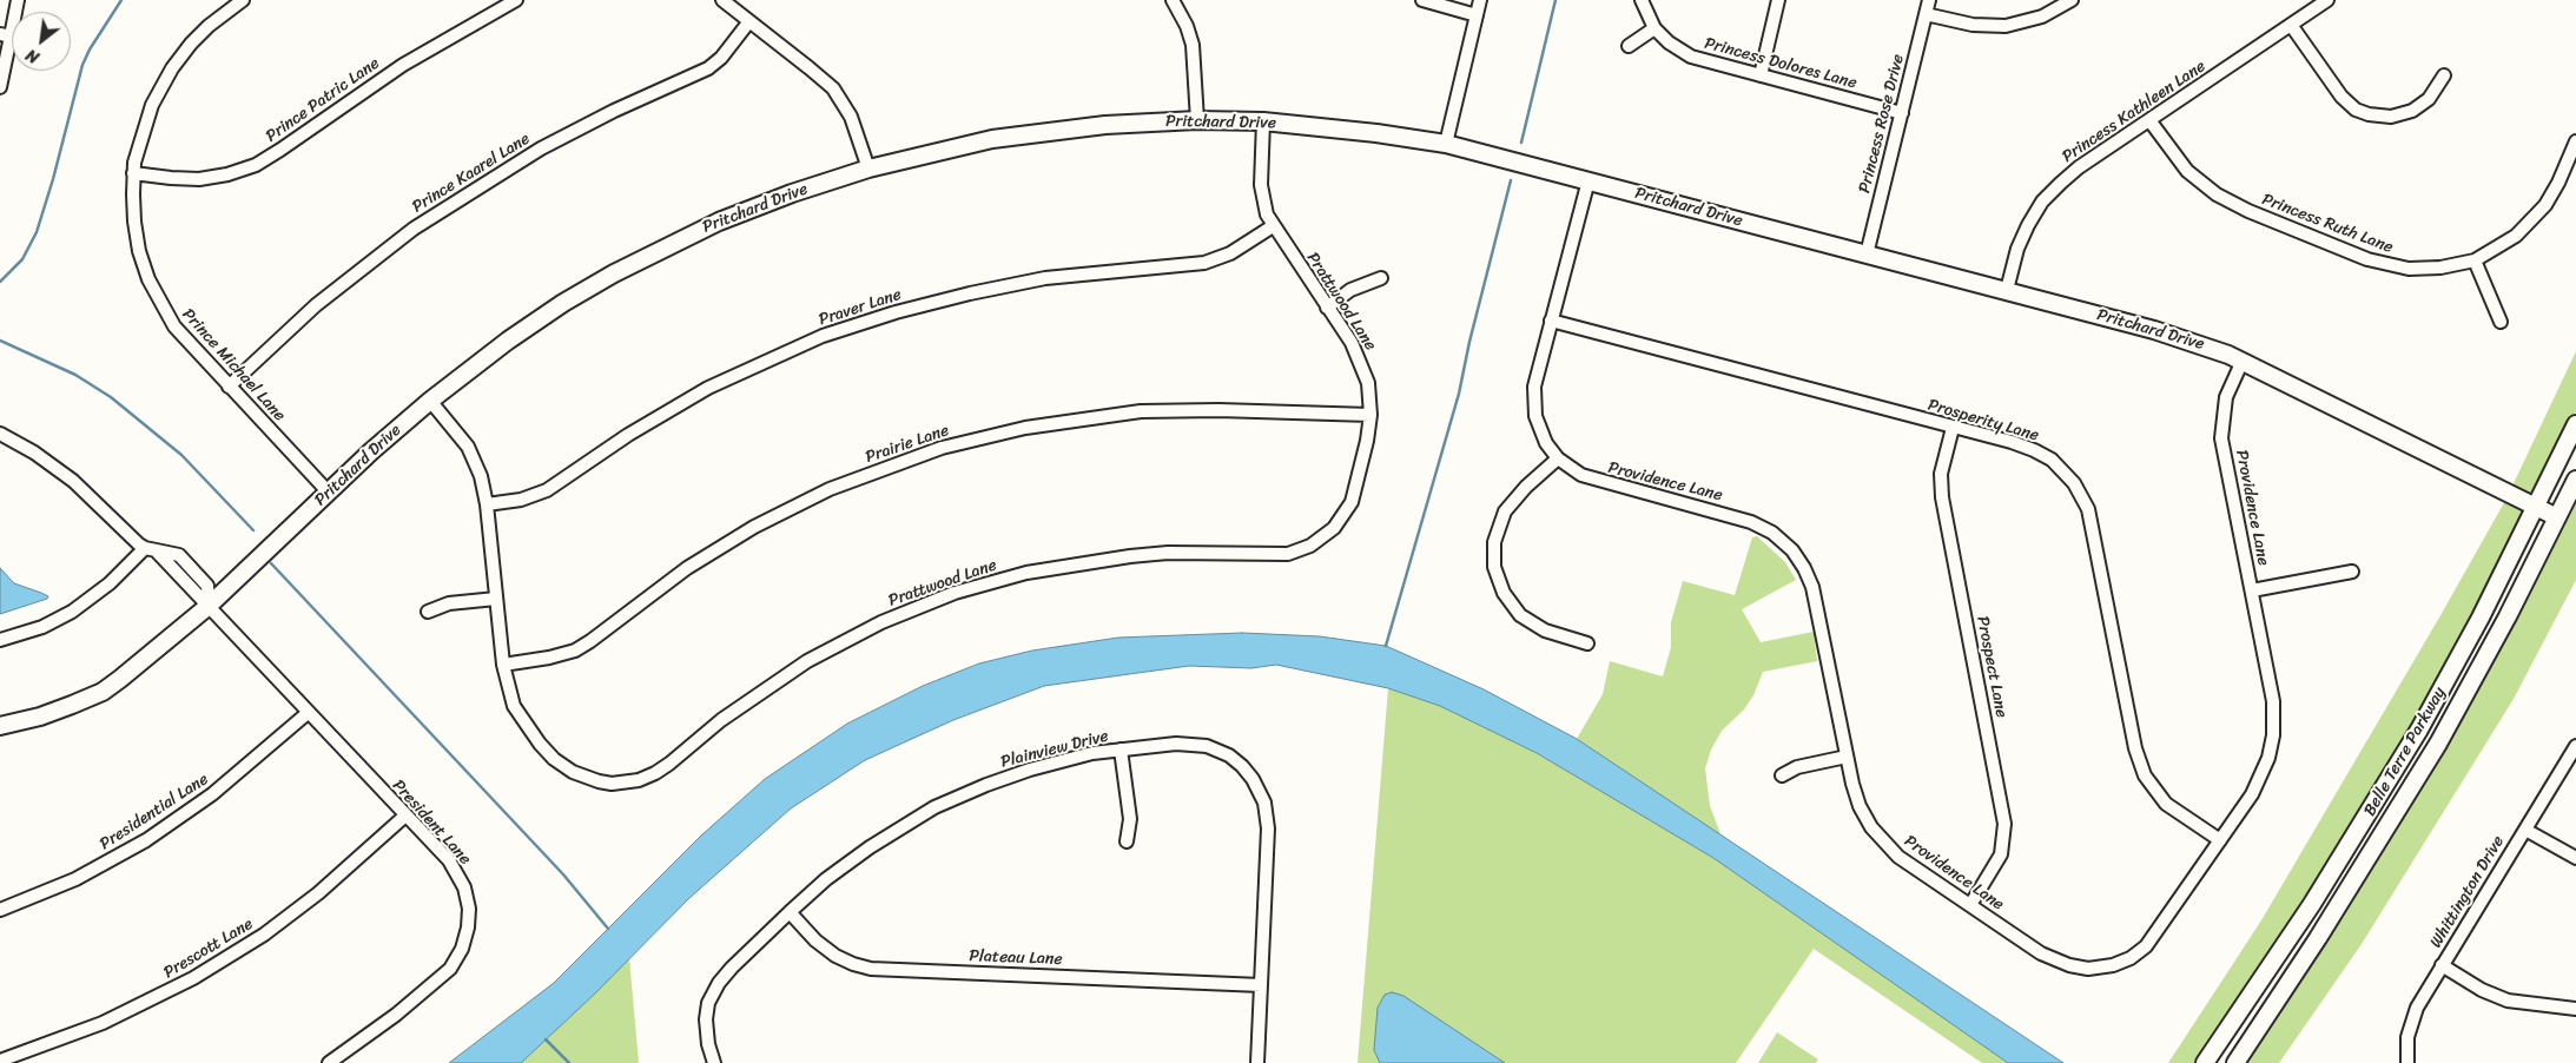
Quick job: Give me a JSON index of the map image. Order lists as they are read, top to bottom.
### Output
{
  "streets": {
    "street": [
      "Princess Dolores Lane",
      "Prince Patric Lane",
      "Princess Kathleen Lane",
      "Pritchard Drive",
      "Princess Rose Drive",
      "Prince Kaarel Lane",
      "Princess Ruth Lane",
      "Prattwood Lane",
      "Praver Lane",
      "Prince Michael Lane",
      "Prosperity Lane",
      "Prairie Lane",
      "Providence Lane",
      "Prospect Lane",
      "Plainview Drive",
      "Belle Terre Parkway",
      "Presidential Lane",
      "President Lane",
      "Whittington Drive",
      "Prescott Lane",
      "Plateau Lane"
    ]
  },
  "crossings": [
    ["Princess Dolores Lane", "Princess Rose Drive"],
    ["Prince Patric Lane", "Prince Michael Lane"],
    ["Princess Kathleen Lane", "Pritchard Drive"],
    ["Princess Kathleen Lane", "Princess Ruth Lane"],
    ["Pritchard Drive", "Princess Rose Drive"],
    ["Pritchard Drive", "Prattwood Lane"],
    ["Pritchard Drive", "Prince Michael Lane"],
    ["Pritchard Drive", "Providence Lane"],
    ["Pritchard Drive", "Belle Terre Parkway"],
    ["Pritchard Drive", "President Lane"],
    ["Prince Kaarel Lane", "Prince Michael Lane"],
    ["Prattwood Lane", "Praver Lane"],
    ["Prattwood Lane", "Prairie Lane"],
    ["Prosperity Lane", "Providence Lane"],
    ["Prosperity Lane", "Prospect Lane"],
    ["Providence Lane", "Prospect Lane"],
    ["Plainview Drive", "Plateau Lane"],
    ["Presidential Lane", "President Lane"],
    ["President Lane", "Prescott Lane"]
  ],
  "north": "bottom left"
}
